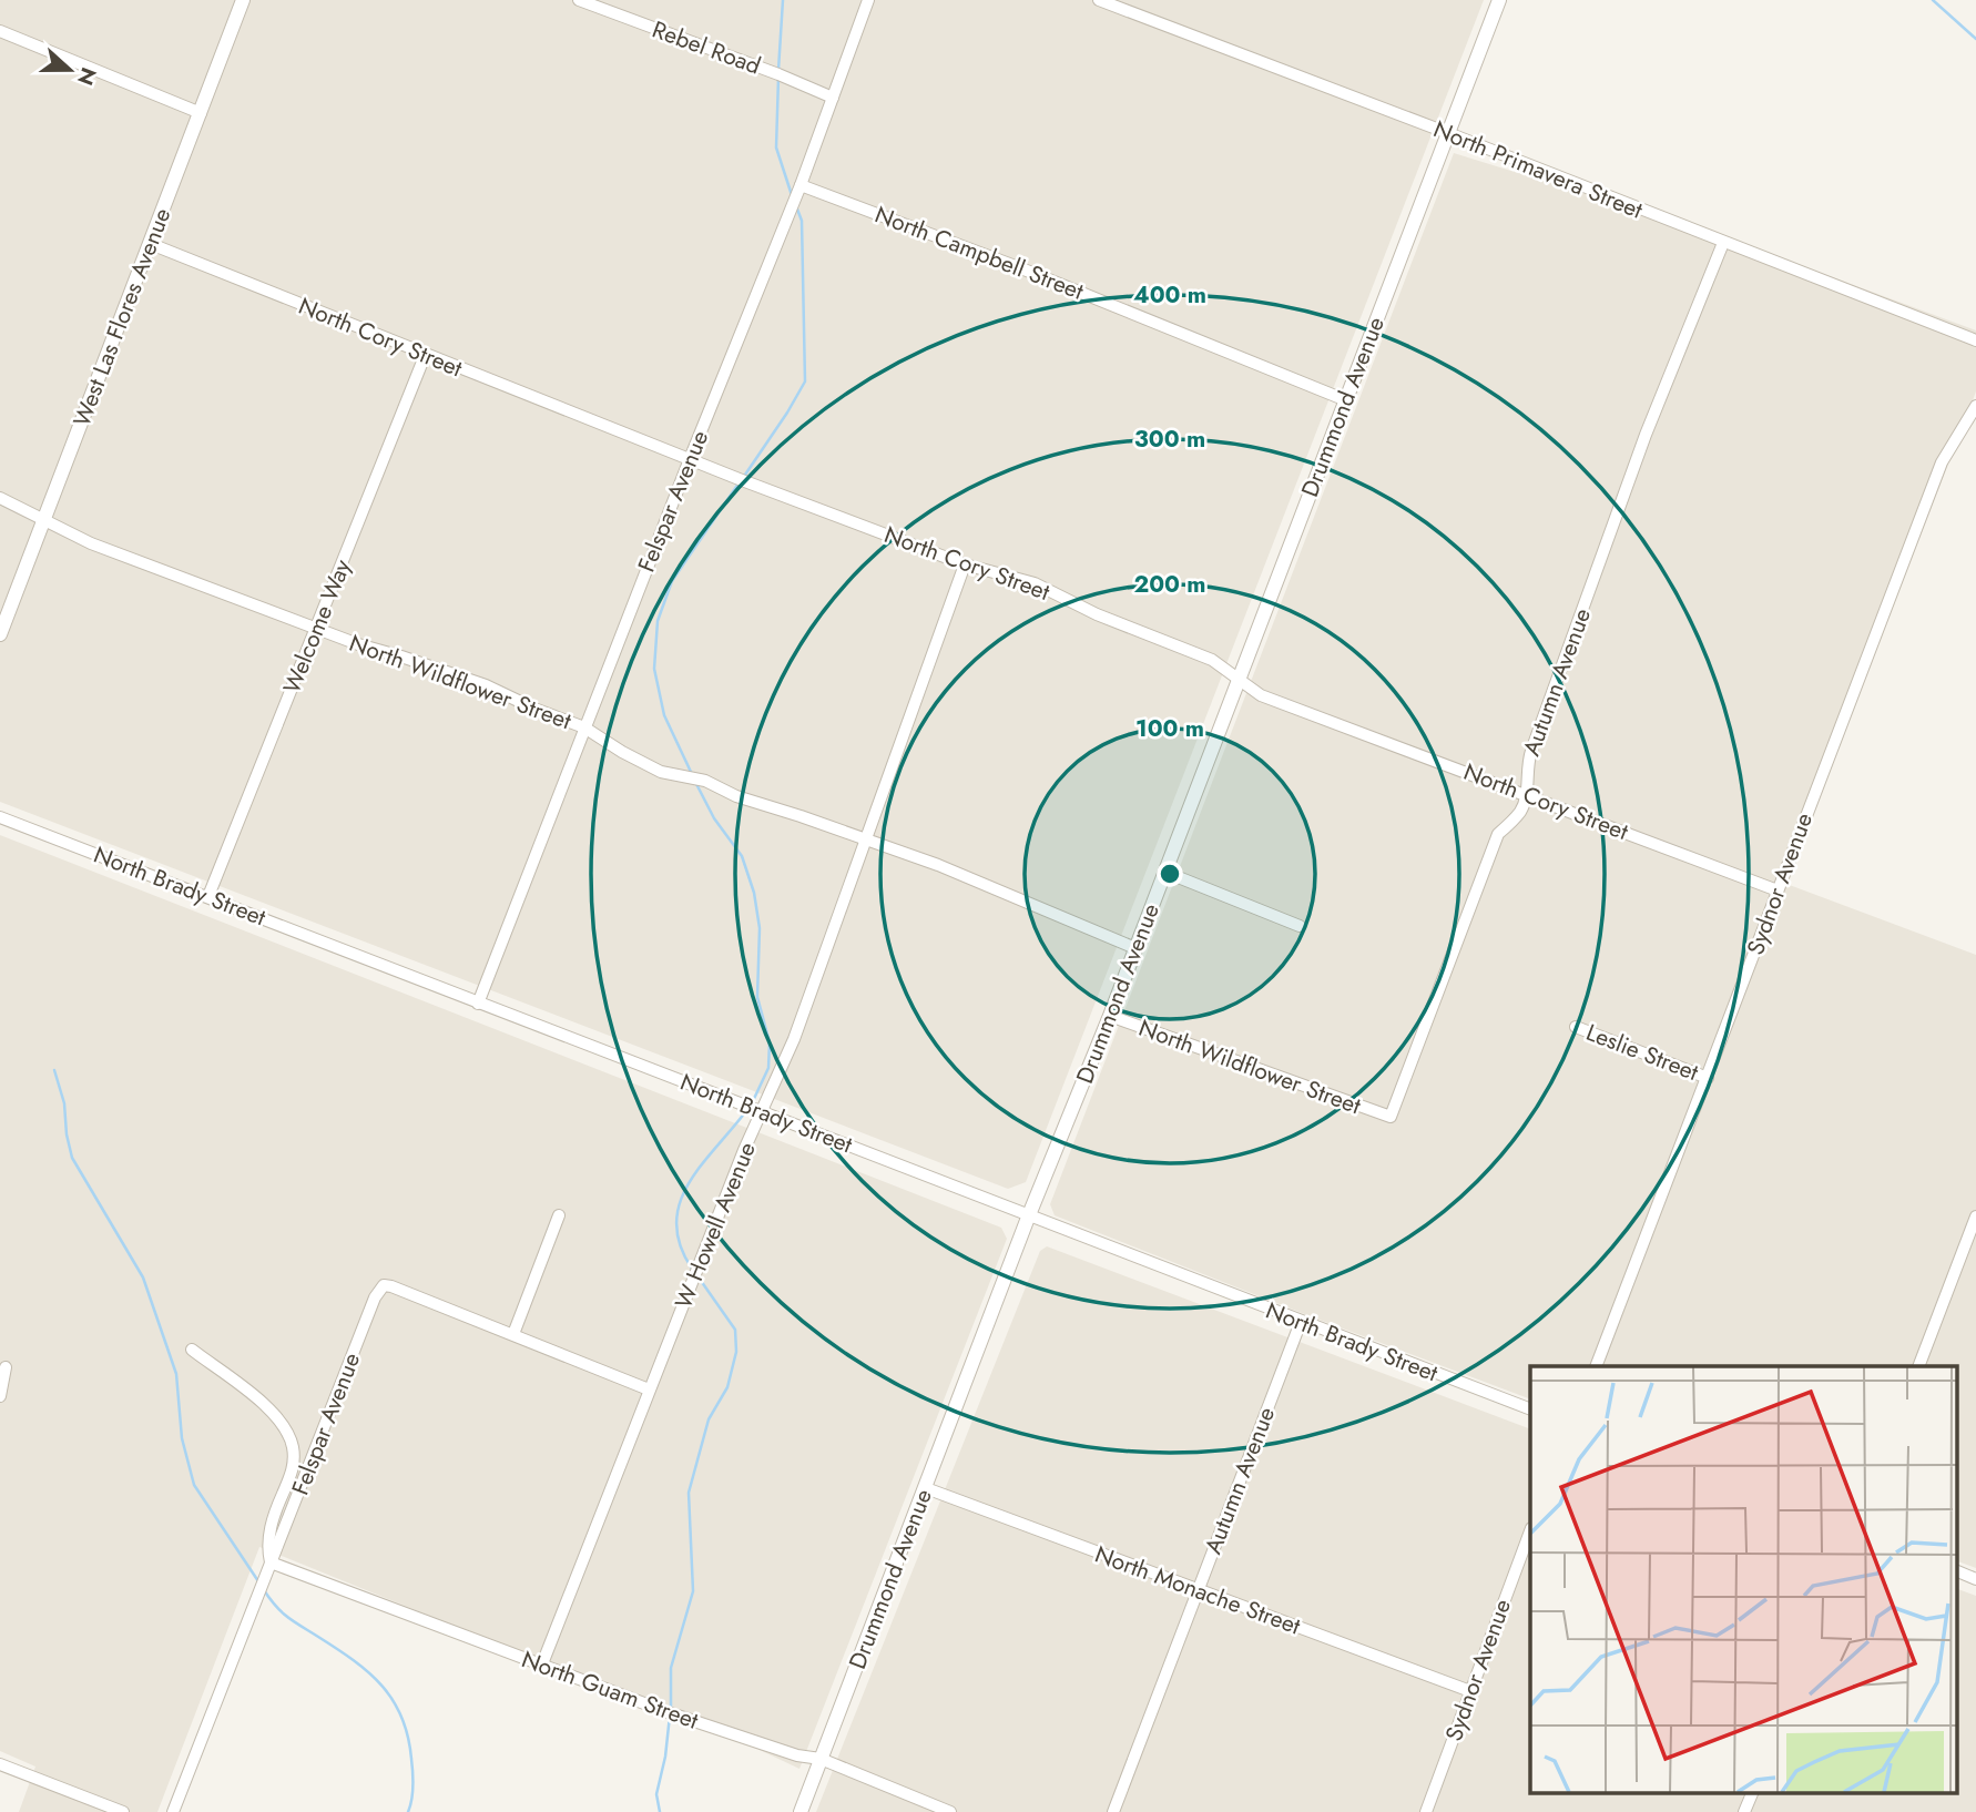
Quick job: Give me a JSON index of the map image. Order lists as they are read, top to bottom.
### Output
{
  "streets": {
    "street": [
      "Rebel Road",
      "North Primavera Street",
      "North Campbell Street",
      "West Las Flores Avenue",
      "North Cory Street",
      "Drummond Avenue",
      "Felspar Avenue",
      "Welcome Way",
      "North Wildflower Street",
      "Autumn Avenue",
      "Sydnor Avenue",
      "North Brady Street",
      "Leslie Street",
      "W Howell Avenue",
      "North Monache Street",
      "North Guam Street"
    ]
  },
  "crossings": [
    ["Rebel Road", "Felspar Avenue"],
    ["North Primavera Street", "Drummond Avenue"],
    ["North Primavera Street", "Autumn Avenue"],
    ["North Campbell Street", "Drummond Avenue"],
    ["North Campbell Street", "Felspar Avenue"],
    ["West Las Flores Avenue", "North Cory Street"],
    ["West Las Flores Avenue", "North Wildflower Street"],
    ["North Cory Street", "Drummond Avenue"],
    ["North Cory Street", "Felspar Avenue"],
    ["North Cory Street", "Welcome Way"],
    ["North Cory Street", "Autumn Avenue"],
    ["North Cory Street", "Sydnor Avenue"],
    ["North Cory Street", "W Howell Avenue"],
    ["Drummond Avenue", "North Wildflower Street"],
    ["Drummond Avenue", "North Brady Street"],
    ["Drummond Avenue", "North Monache Street"],
    ["Drummond Avenue", "North Guam Street"],
    ["Felspar Avenue", "North Wildflower Street"],
    ["Felspar Avenue", "North Brady Street"],
    ["Felspar Avenue", "North Guam Street"],
    ["Welcome Way", "North Wildflower Street"],
    ["Welcome Way", "North Brady Street"],
    ["North Wildflower Street", "Autumn Avenue"],
    ["North Wildflower Street", "W Howell Avenue"],
    ["Autumn Avenue", "North Brady Street"],
    ["Autumn Avenue", "North Monache Street"],
    ["Sydnor Avenue", "Leslie Street"],
    ["Sydnor Avenue", "North Monache Street"],
    ["North Brady Street", "W Howell Avenue"],
    ["W Howell Avenue", "North Guam Street"]
  ],
  "north": "right",
  "rings": [
    "400 m",
    "300 m",
    "200 m",
    "100 m"
  ]
}
